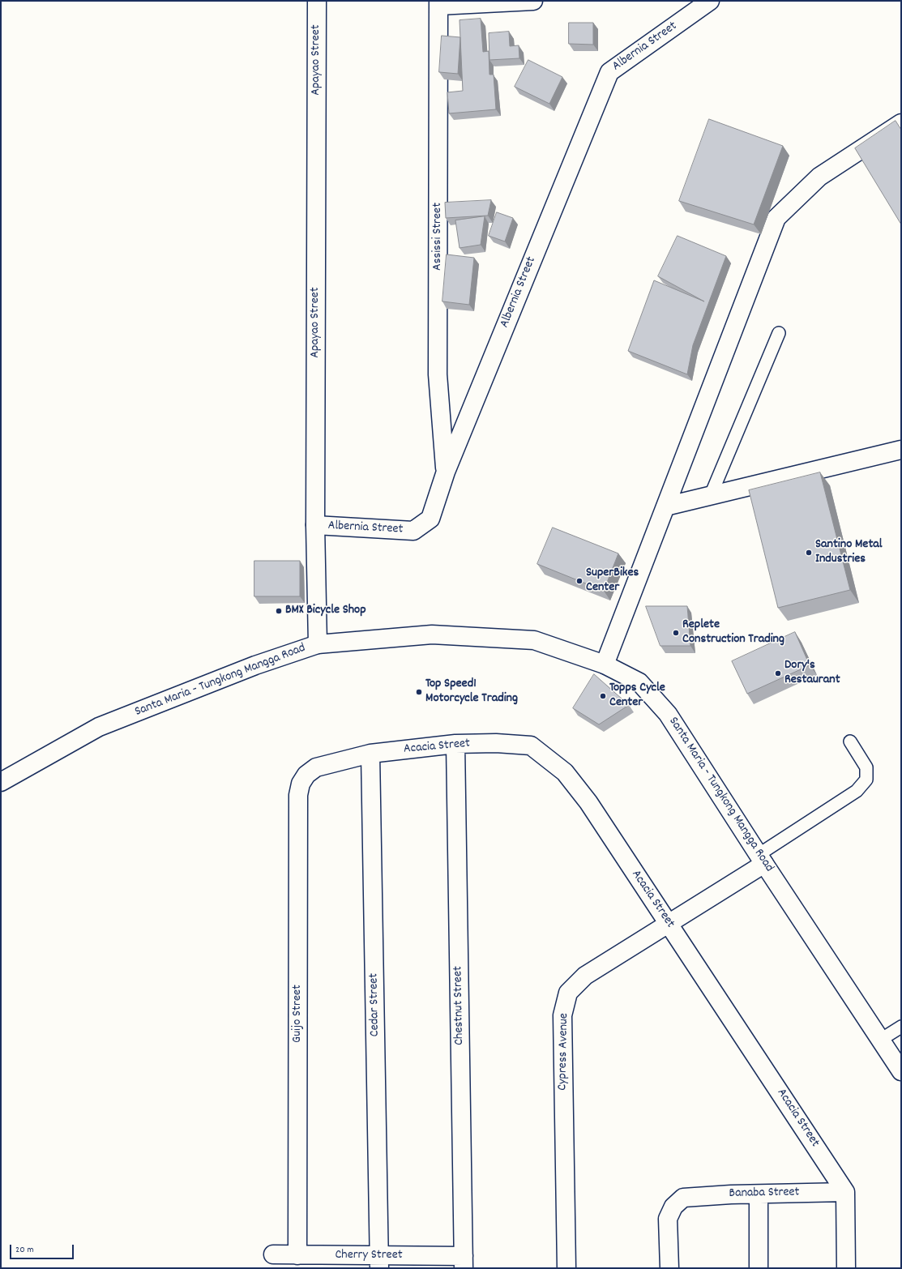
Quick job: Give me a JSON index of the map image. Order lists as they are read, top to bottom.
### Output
{
  "streets": {
    "street": [
      "Albernia Street",
      "Apayao Street",
      "Assissi Street",
      "Santa Maria - Tungkong Mangga Road",
      "Acacia Street",
      "Cedar Street",
      "Chestnut Street",
      "Guijo Street",
      "Cypress Avenue",
      "Banaba Street",
      "Cherry Street"
    ]
  },
  "crossings": [
    ["Albernia Street", "Apayao Street"],
    ["Albernia Street", "Assissi Street"],
    ["Apayao Street", "Santa Maria - Tungkong Mangga Road"],
    ["Santa Maria - Tungkong Mangga Road", "Cypress Avenue"],
    ["Acacia Street", "Cedar Street"],
    ["Acacia Street", "Chestnut Street"],
    ["Acacia Street", "Guijo Street"],
    ["Acacia Street", "Cypress Avenue"],
    ["Acacia Street", "Banaba Street"],
    ["Cedar Street", "Cherry Street"],
    ["Chestnut Street", "Cherry Street"],
    ["Guijo Street", "Cherry Street"]
  ],
  "places": [
    "Santino Metal Industries",
    "SuperBikes Center",
    "BMX Bicycle Shop",
    "Replete Construction Trading",
    "Dory's Restaurant",
    "Top Speed1 Motorcycle Trading",
    "Topps Cycle Center"
  ],
  "scale_bar": "20 m"
}
